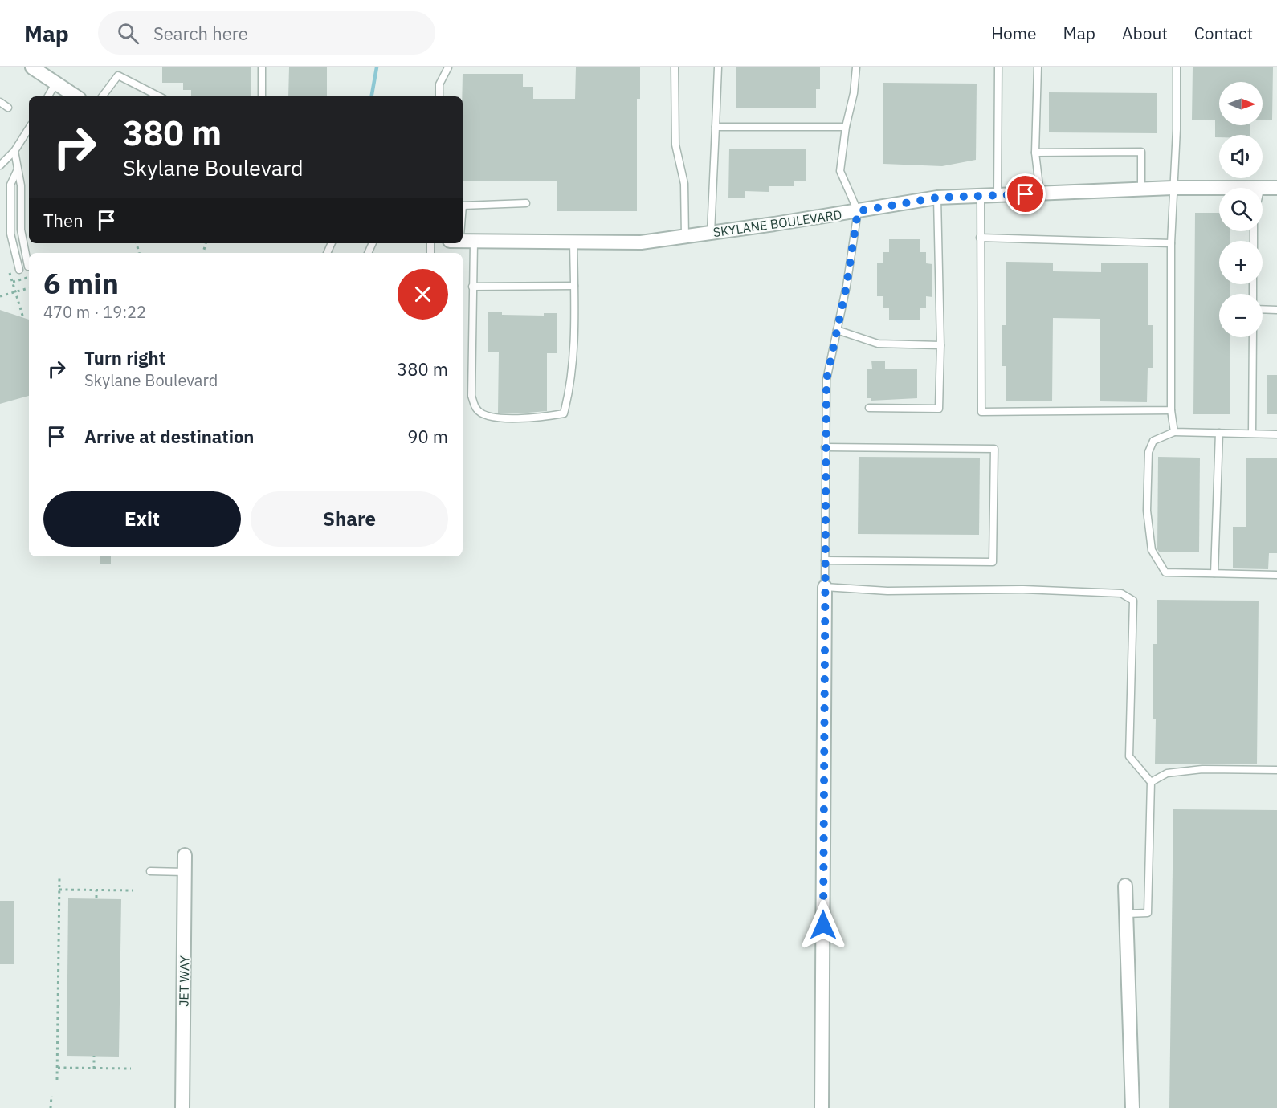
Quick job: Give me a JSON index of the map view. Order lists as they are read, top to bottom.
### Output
{
  "streets": {
    "street": ["SKYLANE BOULEVARD", "JET WAY"]
  },
  "north": "right",
  "page": {
    "header": "Map",
    "search": "Search here",
    "nav": [
      "Home",
      "Map",
      "About",
      "Contact"
    ],
    "map_buttons": ["+", "−"],
    "turn": ["380 m", "Skylane Boulevard"],
    "then": "Then",
    "heading": ["6 min", "470 m · 19:22"],
    "list": [
      {
        "name": "Turn right",
        "note": "Skylane Boulevard",
        "value": "380 m"
      },
      {
        "name": "Arrive at destination",
        "value": "90 m"
      }
    ],
    "buttons": ["Exit", "Share"]
  }
}
